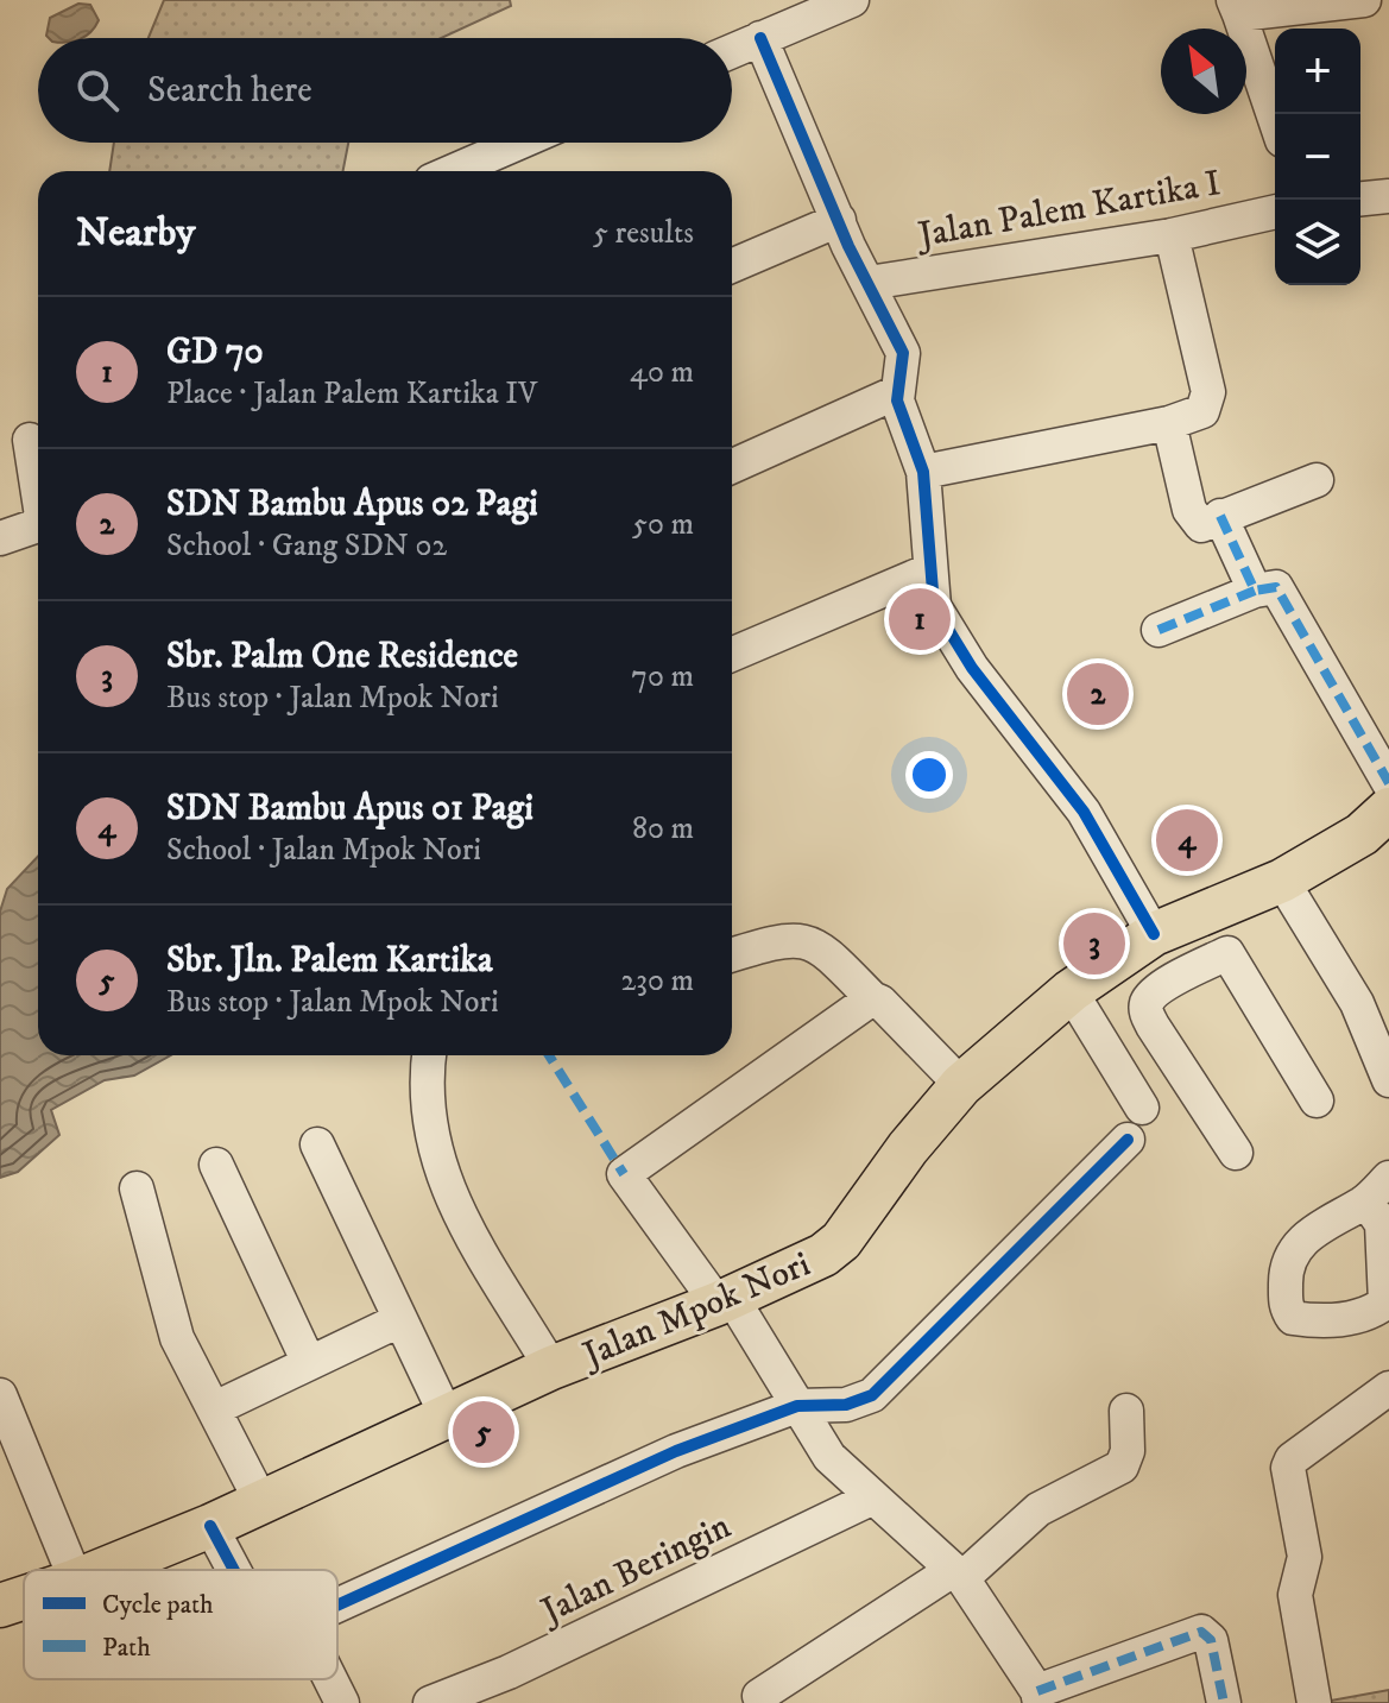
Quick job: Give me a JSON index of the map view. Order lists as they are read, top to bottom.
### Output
{
  "streets": {
    "main road": ["Jalan Mpok Nori"],
    "street": ["Jalan Palem Kartika I", "Jalan Beringin"]
  },
  "legend": ["Cycle path", "Path"],
  "north": "top left",
  "page": {
    "map_buttons": ["+", "−"],
    "search": "Search here",
    "heading": ["Nearby", "5 results"],
    "list": [
      {
        "mark": "1",
        "name": "GD 70",
        "note": "Place · Jalan Palem Kartika IV",
        "value": "40 m"
      },
      {
        "mark": "2",
        "name": "SDN Bambu Apus 02 Pagi",
        "note": "School · Gang SDN 02",
        "value": "50 m"
      },
      {
        "mark": "3",
        "name": "Sbr. Palm One Residence",
        "note": "Bus stop · Jalan Mpok Nori",
        "value": "70 m"
      },
      {
        "mark": "4",
        "name": "SDN Bambu Apus 01 Pagi",
        "note": "School · Jalan Mpok Nori",
        "value": "80 m"
      },
      {
        "mark": "5",
        "name": "Sbr. Jln. Palem Kartika",
        "note": "Bus stop · Jalan Mpok Nori",
        "value": "230 m"
      }
    ],
    "pins": [
      "1",
      "2",
      "4",
      "3",
      "5"
    ]
  }
}
